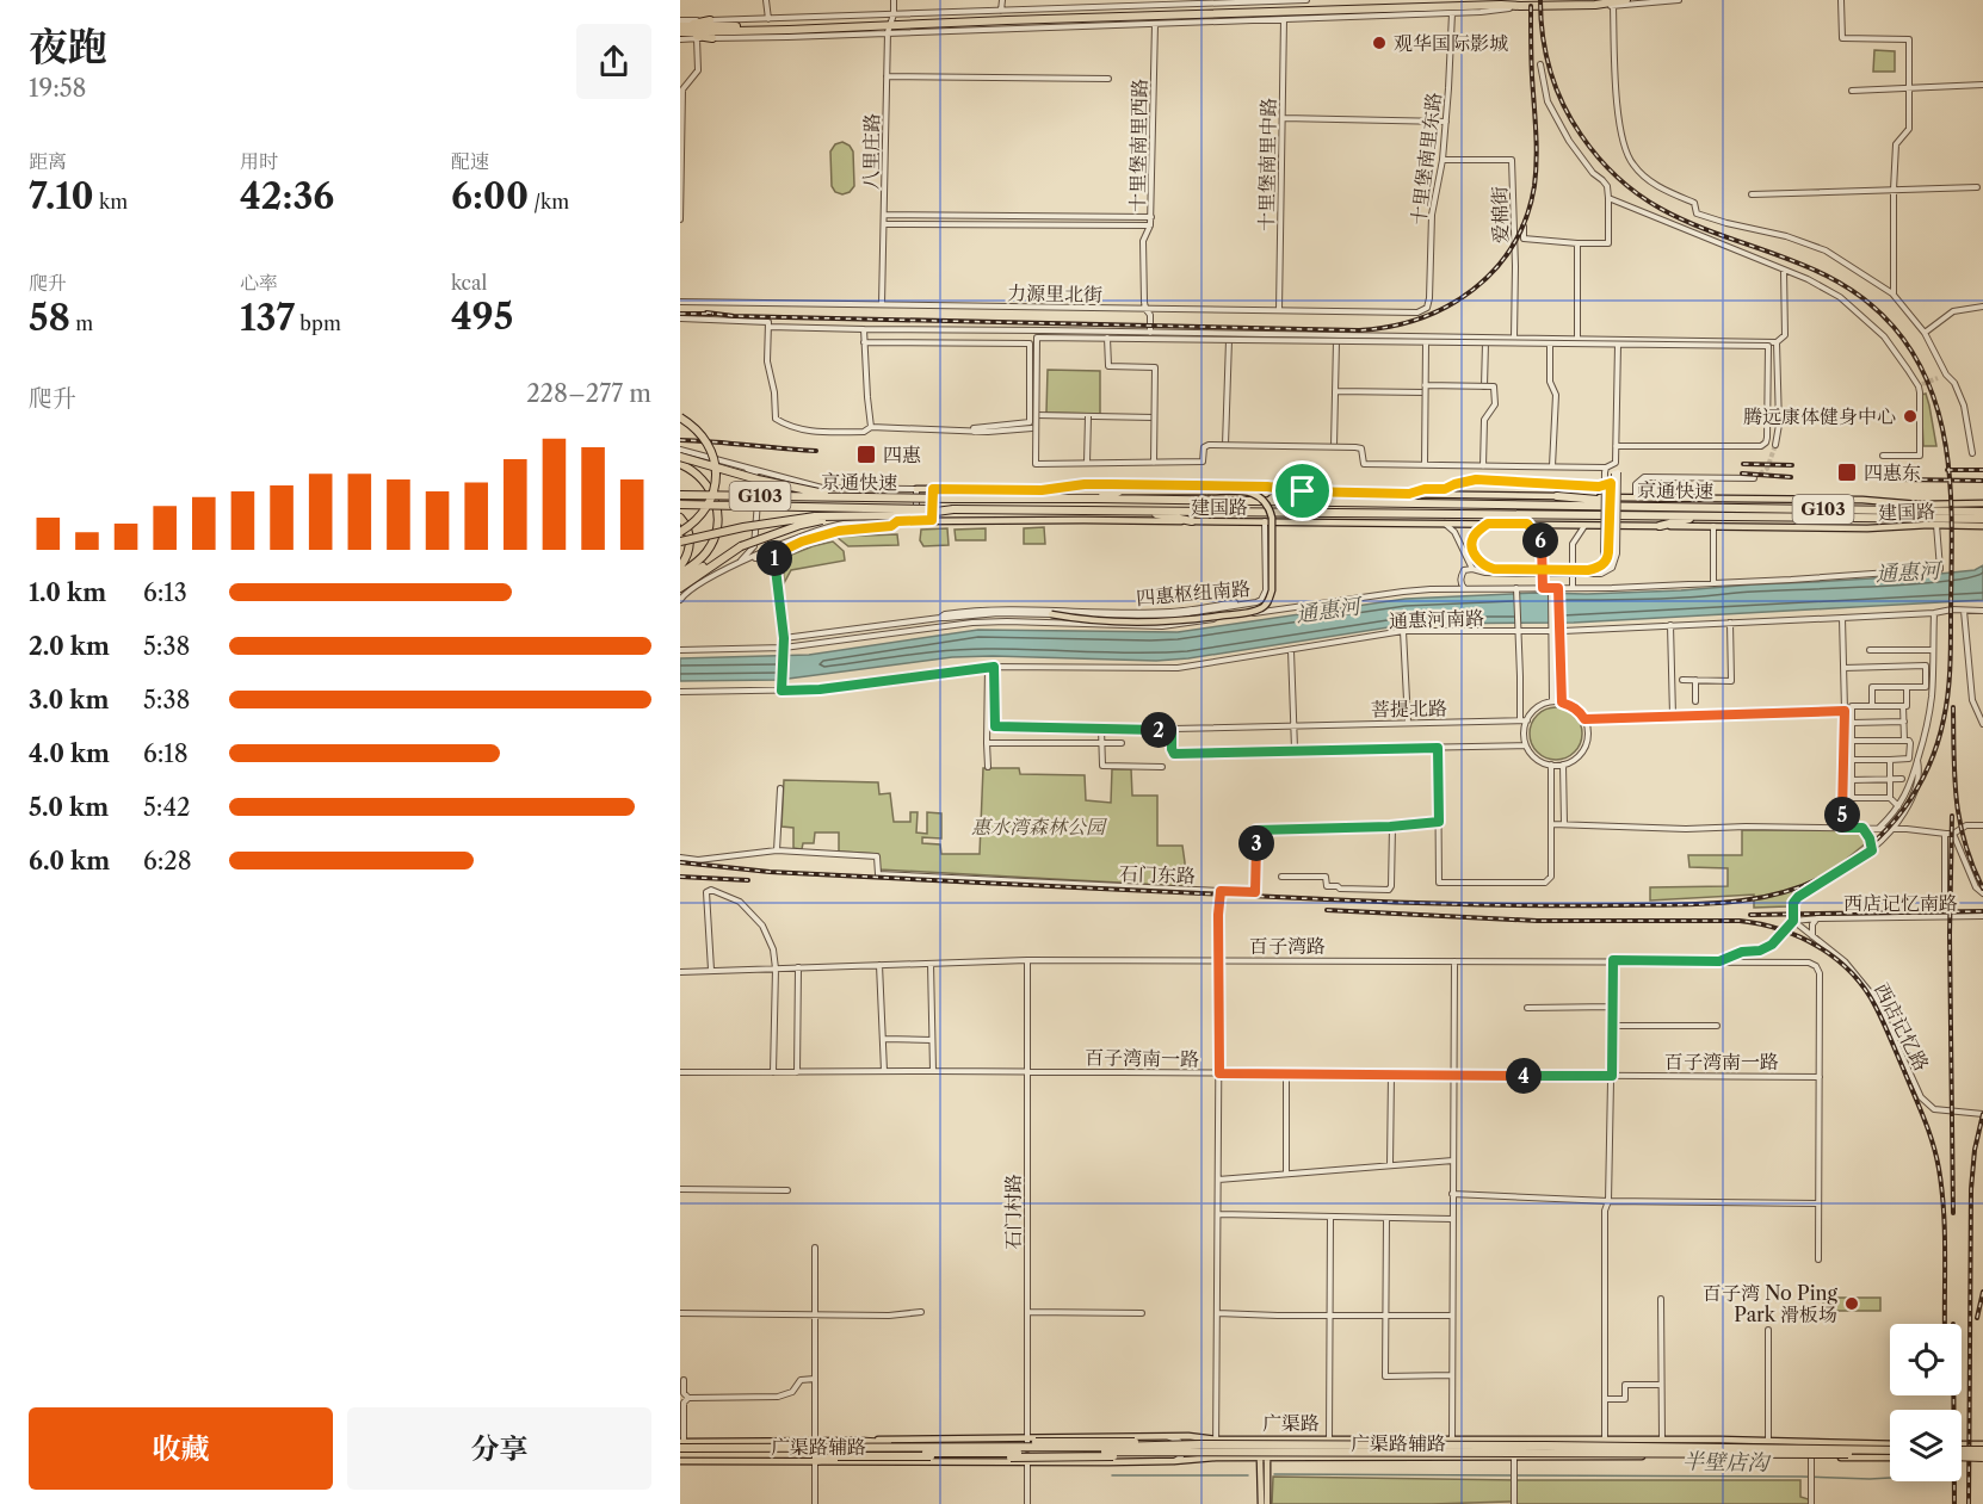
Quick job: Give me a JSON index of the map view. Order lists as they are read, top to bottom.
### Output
{
  "streets": {
    "highway": ["京通快速", "G103", "广渠路"],
    "main road": ["建国路", "广渠路辅路"],
    "street": [
      "十里堡南里西路",
      "八里庄路",
      "十里堡南里东路",
      "十里堡南里中路",
      "爱棉街",
      "力源里北街",
      "四惠枢纽南路",
      "通惠河南路",
      "菩提北路",
      "石门东路",
      "西店记忆南路",
      "百子湾路",
      "西店记忆路",
      "百子湾南一路",
      "石门村路"
    ]
  },
  "crossings": [
    ["十里堡南里西路", "力源里北街"],
    ["八里庄路", "力源里北街"],
    ["十里堡南里东路", "爱棉街"],
    ["十里堡南里东路", "力源里北街"],
    ["十里堡南里中路", "力源里北街"],
    ["通惠河南路", "菩提北路"],
    ["石门东路", "百子湾路"],
    ["石门东路", "百子湾南一路"],
    ["石门东路", "广渠路"],
    ["石门东路", "广渠路辅路"],
    ["西店记忆南路", "西店记忆路"],
    ["百子湾路", "百子湾南一路"],
    ["百子湾路", "石门村路"],
    ["百子湾南一路", "石门村路"],
    ["石门村路", "广渠路"],
    ["石门村路", "广渠路辅路"]
  ],
  "water": ["通惠河", "半壁店沟"],
  "parks": ["惠水湾森林公园"],
  "places": {
    "other": ["观华国际影城", "腾远康体健身中心", "百子湾 No Ping Park 滑板场"],
    "transit": ["四惠", "四惠东"]
  },
  "page": {
    "heading": ["夜跑", "19:58"],
    "stats": [
      ["距离", "7.10 km"],
      ["用时", "42:36"],
      ["配速", "6:00 /km"],
      ["爬升", "58 m"],
      ["心率", "137 bpm"],
      ["kcal", "495"]
    ],
    "chart": ["爬升", "228–277 m"],
    "pins": [
      "6",
      "1",
      "2",
      "5",
      "3",
      "4"
    ],
    "list": [
      {
        "name": "1.0 km",
        "note": "6:13"
      },
      {
        "name": "2.0 km",
        "note": "5:38"
      },
      {
        "name": "3.0 km",
        "note": "5:38"
      },
      {
        "name": "4.0 km",
        "note": "6:18"
      },
      {
        "name": "5.0 km",
        "note": "5:42"
      },
      {
        "name": "6.0 km",
        "note": "6:28"
      }
    ],
    "buttons": ["收藏", "分享"]
  }
}
